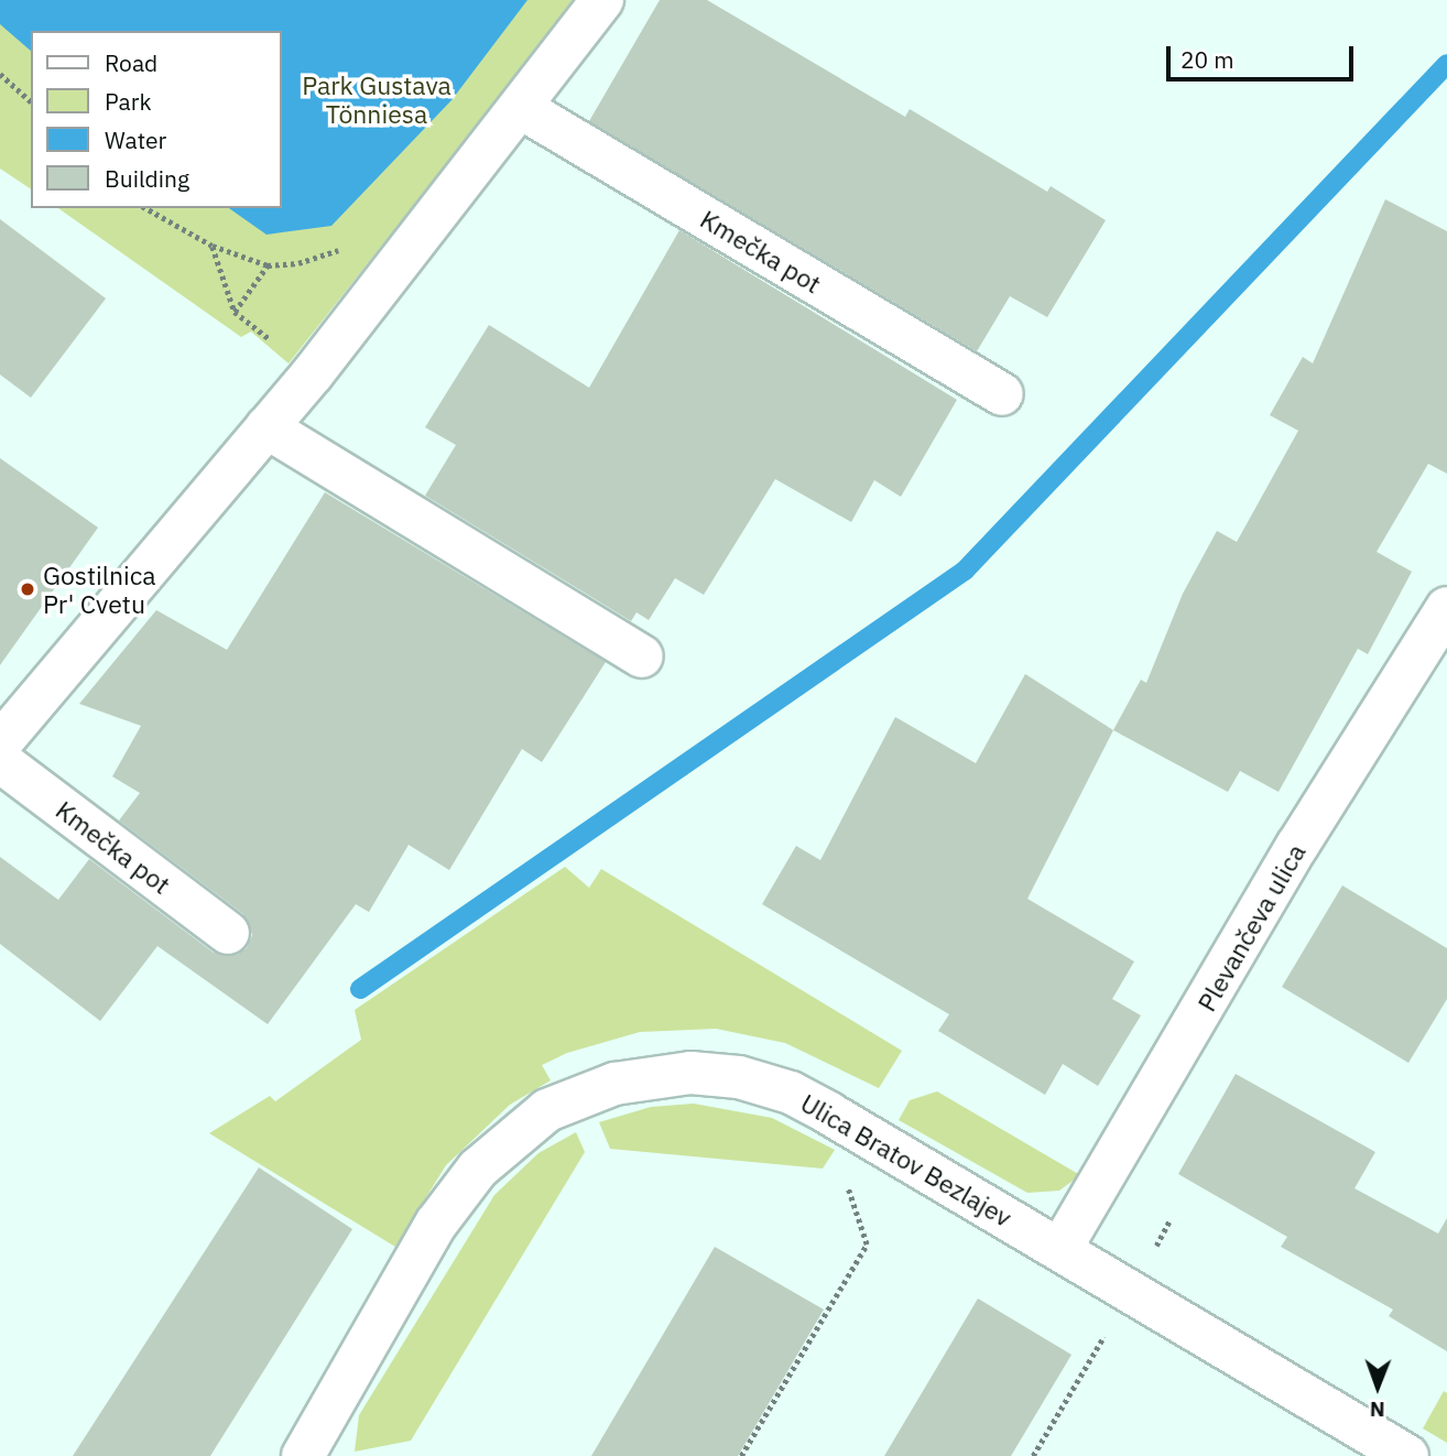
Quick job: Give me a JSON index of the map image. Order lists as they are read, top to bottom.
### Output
{
  "streets": {
    "street": ["Kmečka pot", "Plevančeva ulica", "Ulica Bratov Bezlajev"]
  },
  "crossings": [
    ["Plevančeva ulica", "Ulica Bratov Bezlajev"]
  ],
  "parks": ["Park Gustava Tönniesa"],
  "places": ["Gostilnica Pr' Cvetu"],
  "legend": [
    "Road",
    "Park",
    "Water",
    "Building"
  ],
  "scale_bar": "20 m",
  "north": "bottom"
}
